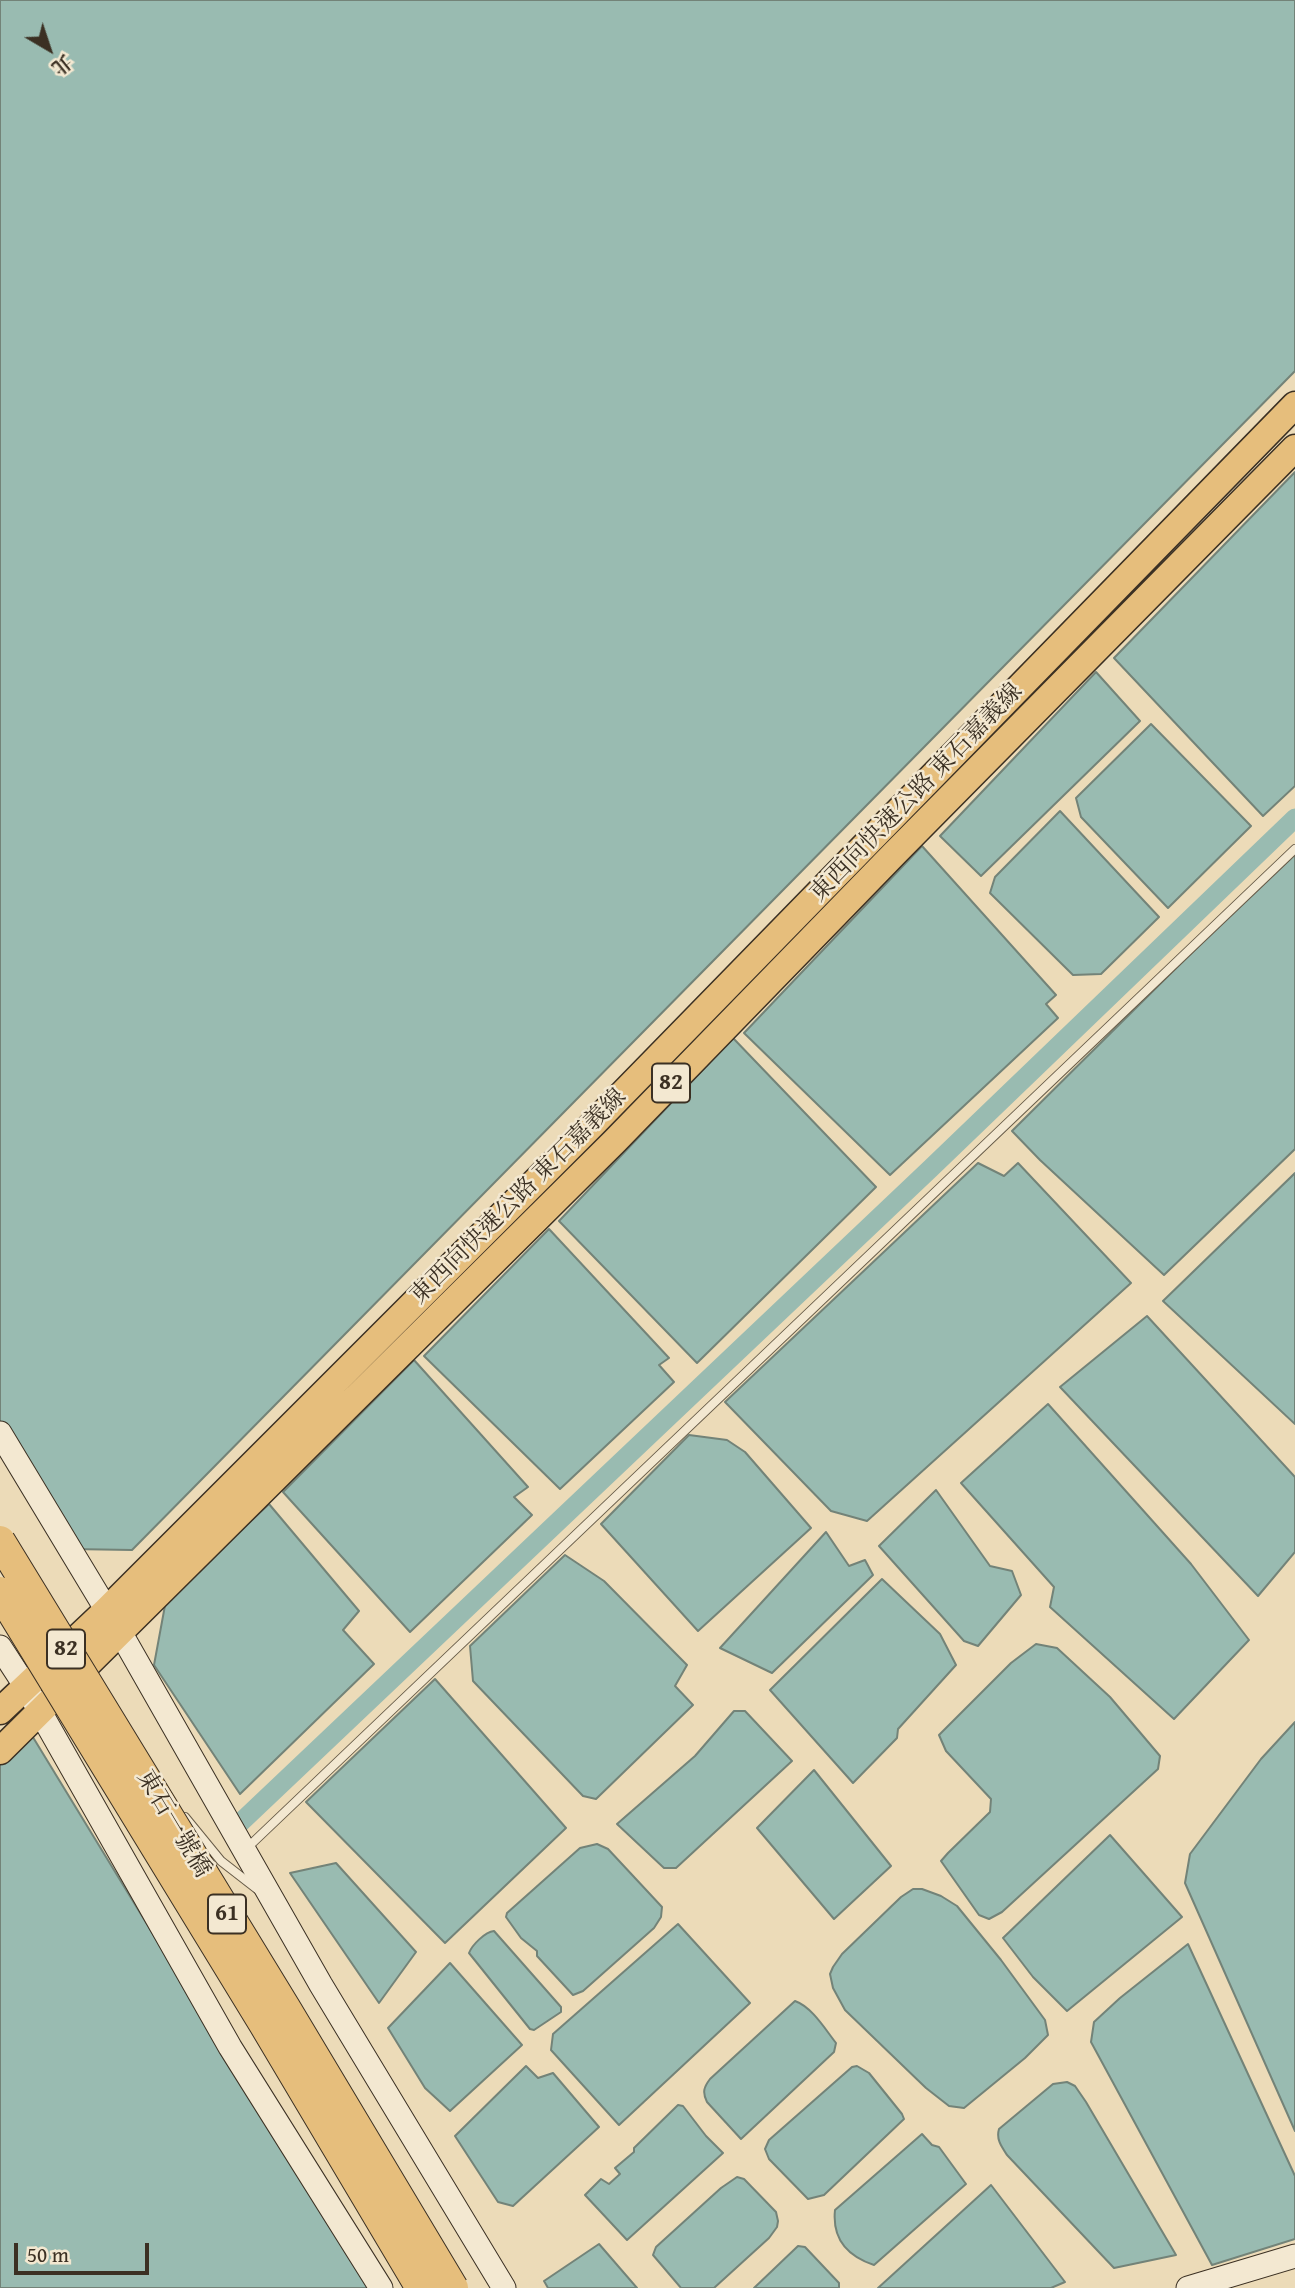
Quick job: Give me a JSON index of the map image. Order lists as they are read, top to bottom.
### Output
{
  "streets": {
    "highway": ["東石一號橋", "61"],
    "main road": ["東西向快速公路 東石嘉義線", "82"]
  },
  "scale_bar": "50 m",
  "north": "bottom right"
}
